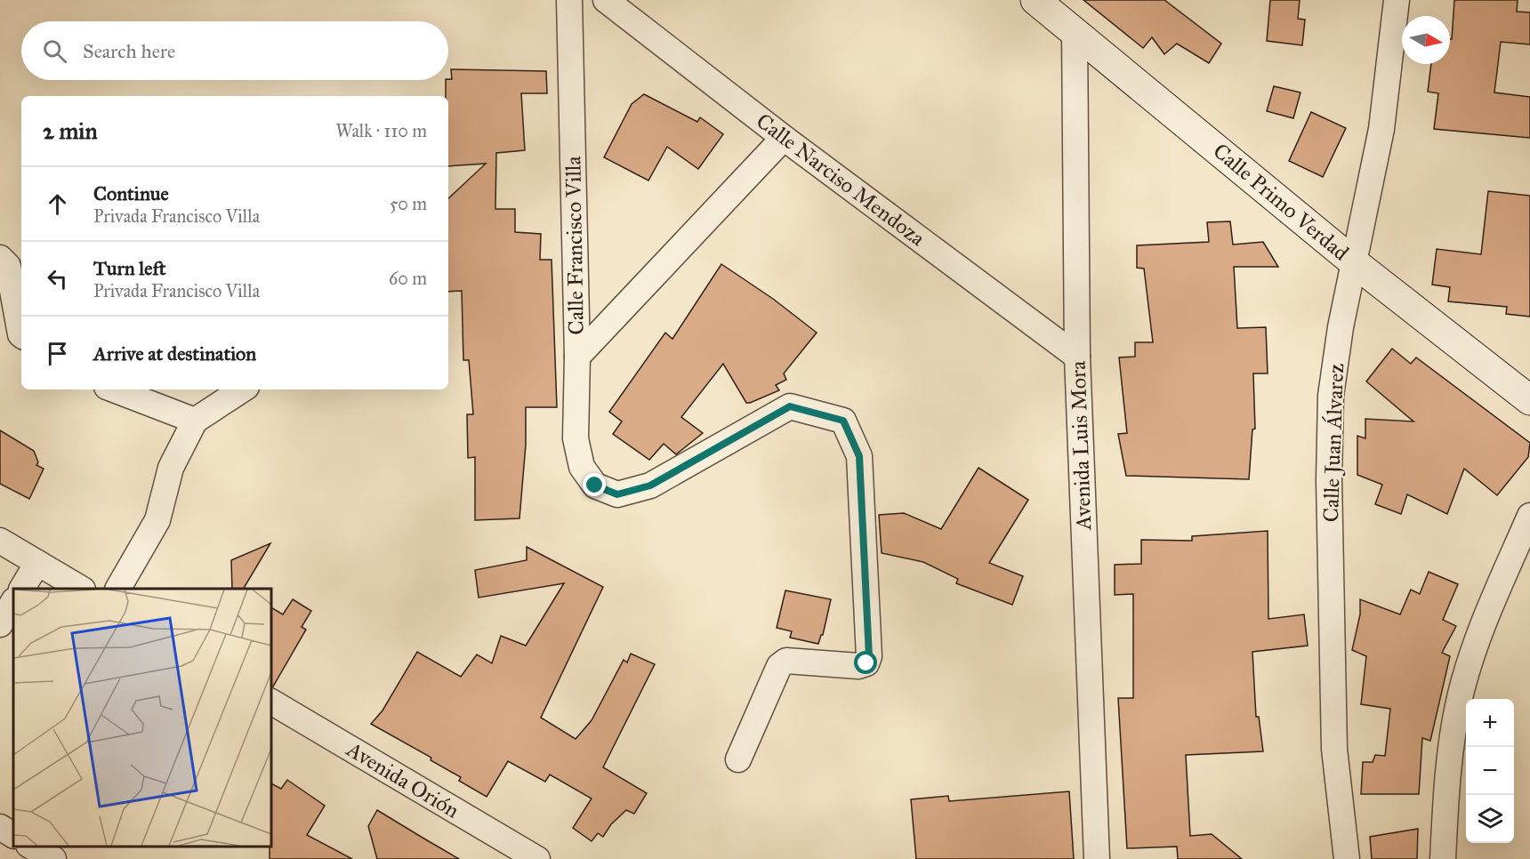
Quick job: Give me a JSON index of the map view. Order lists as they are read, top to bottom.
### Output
{
  "streets": {
    "street": [
      "Calle Narciso Mendoza",
      "Calle Primo Verdad",
      "Calle Francisco Villa",
      "Calle Juan Álvarez",
      "Avenida Luis Mora",
      "Avenida Orión"
    ]
  },
  "crossings": [
    ["Calle Narciso Mendoza", "Avenida Luis Mora"],
    ["Calle Primo Verdad", "Calle Juan Álvarez"],
    ["Calle Primo Verdad", "Avenida Luis Mora"]
  ],
  "north": "right",
  "page": {
    "search": "Search here",
    "heading": ["2 min", "Walk · 110 m"],
    "list": [
      ["Continue", "Privada Francisco Villa", "50 m"],
      ["Turn left", "Privada Francisco Villa", "60 m"],
      "Arrive at destination"
    ],
    "map_buttons": ["+", "−"]
  }
}
